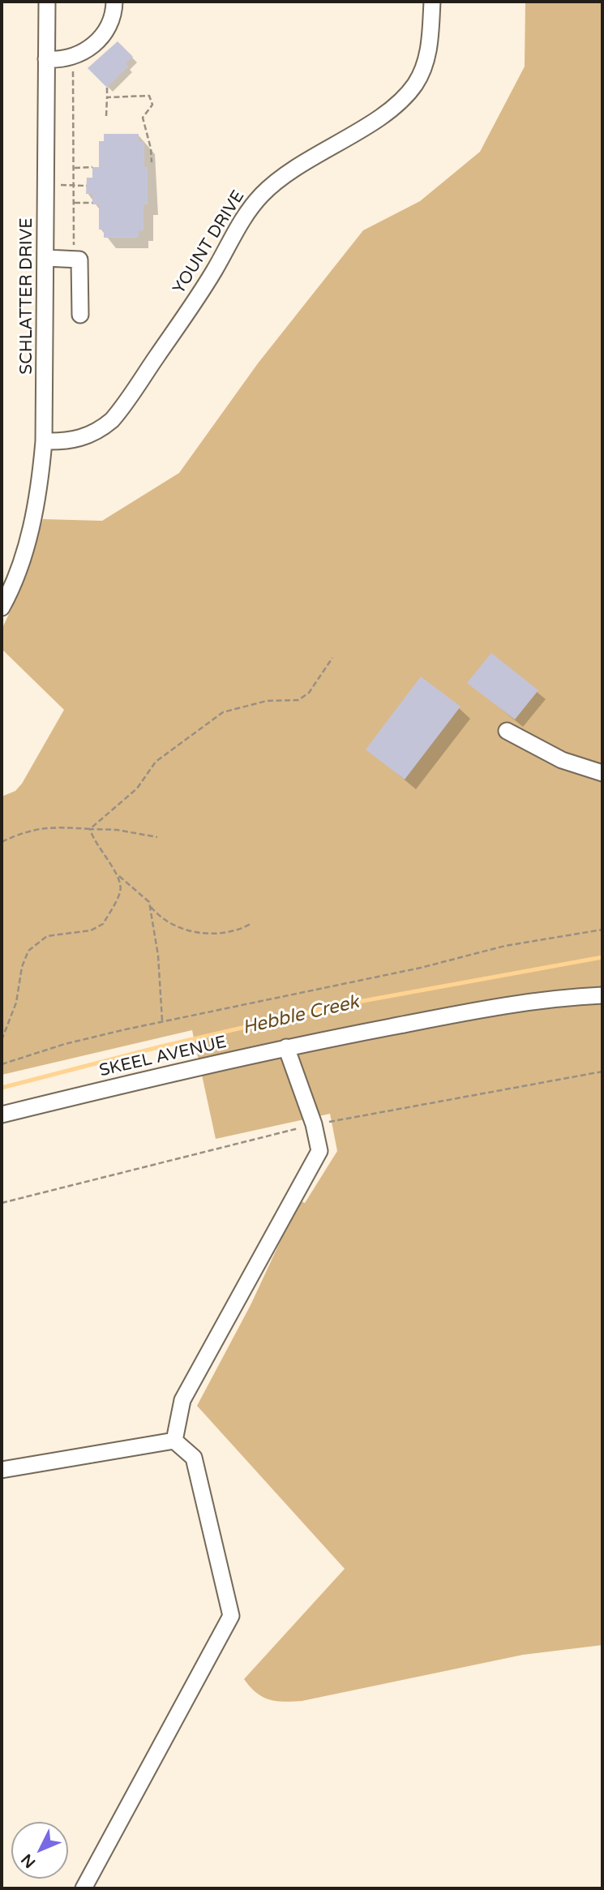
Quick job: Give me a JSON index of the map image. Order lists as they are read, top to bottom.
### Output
{
  "streets": {
    "street": ["YOUNT DRIVE", "SCHLATTER DRIVE", "SKEEL AVENUE"]
  },
  "crossings": [
    ["YOUNT DRIVE", "SCHLATTER DRIVE"]
  ],
  "water": ["Hebble Creek"],
  "north": "bottom left"
}
